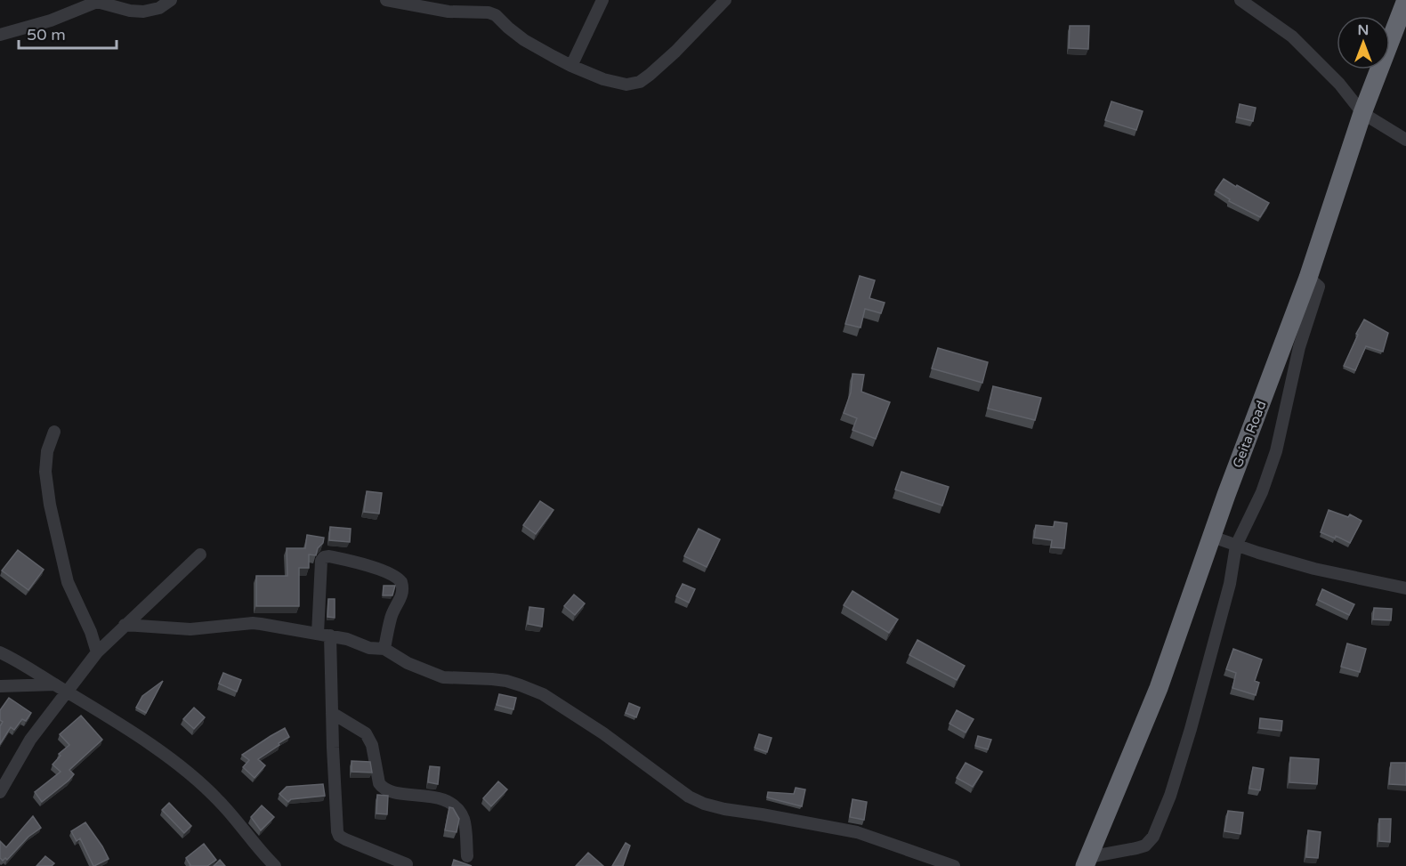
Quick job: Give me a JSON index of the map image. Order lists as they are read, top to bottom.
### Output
{
  "streets": {
    "highway": ["Geita Road"]
  },
  "scale_bar": "50 m",
  "north": "top"
}
